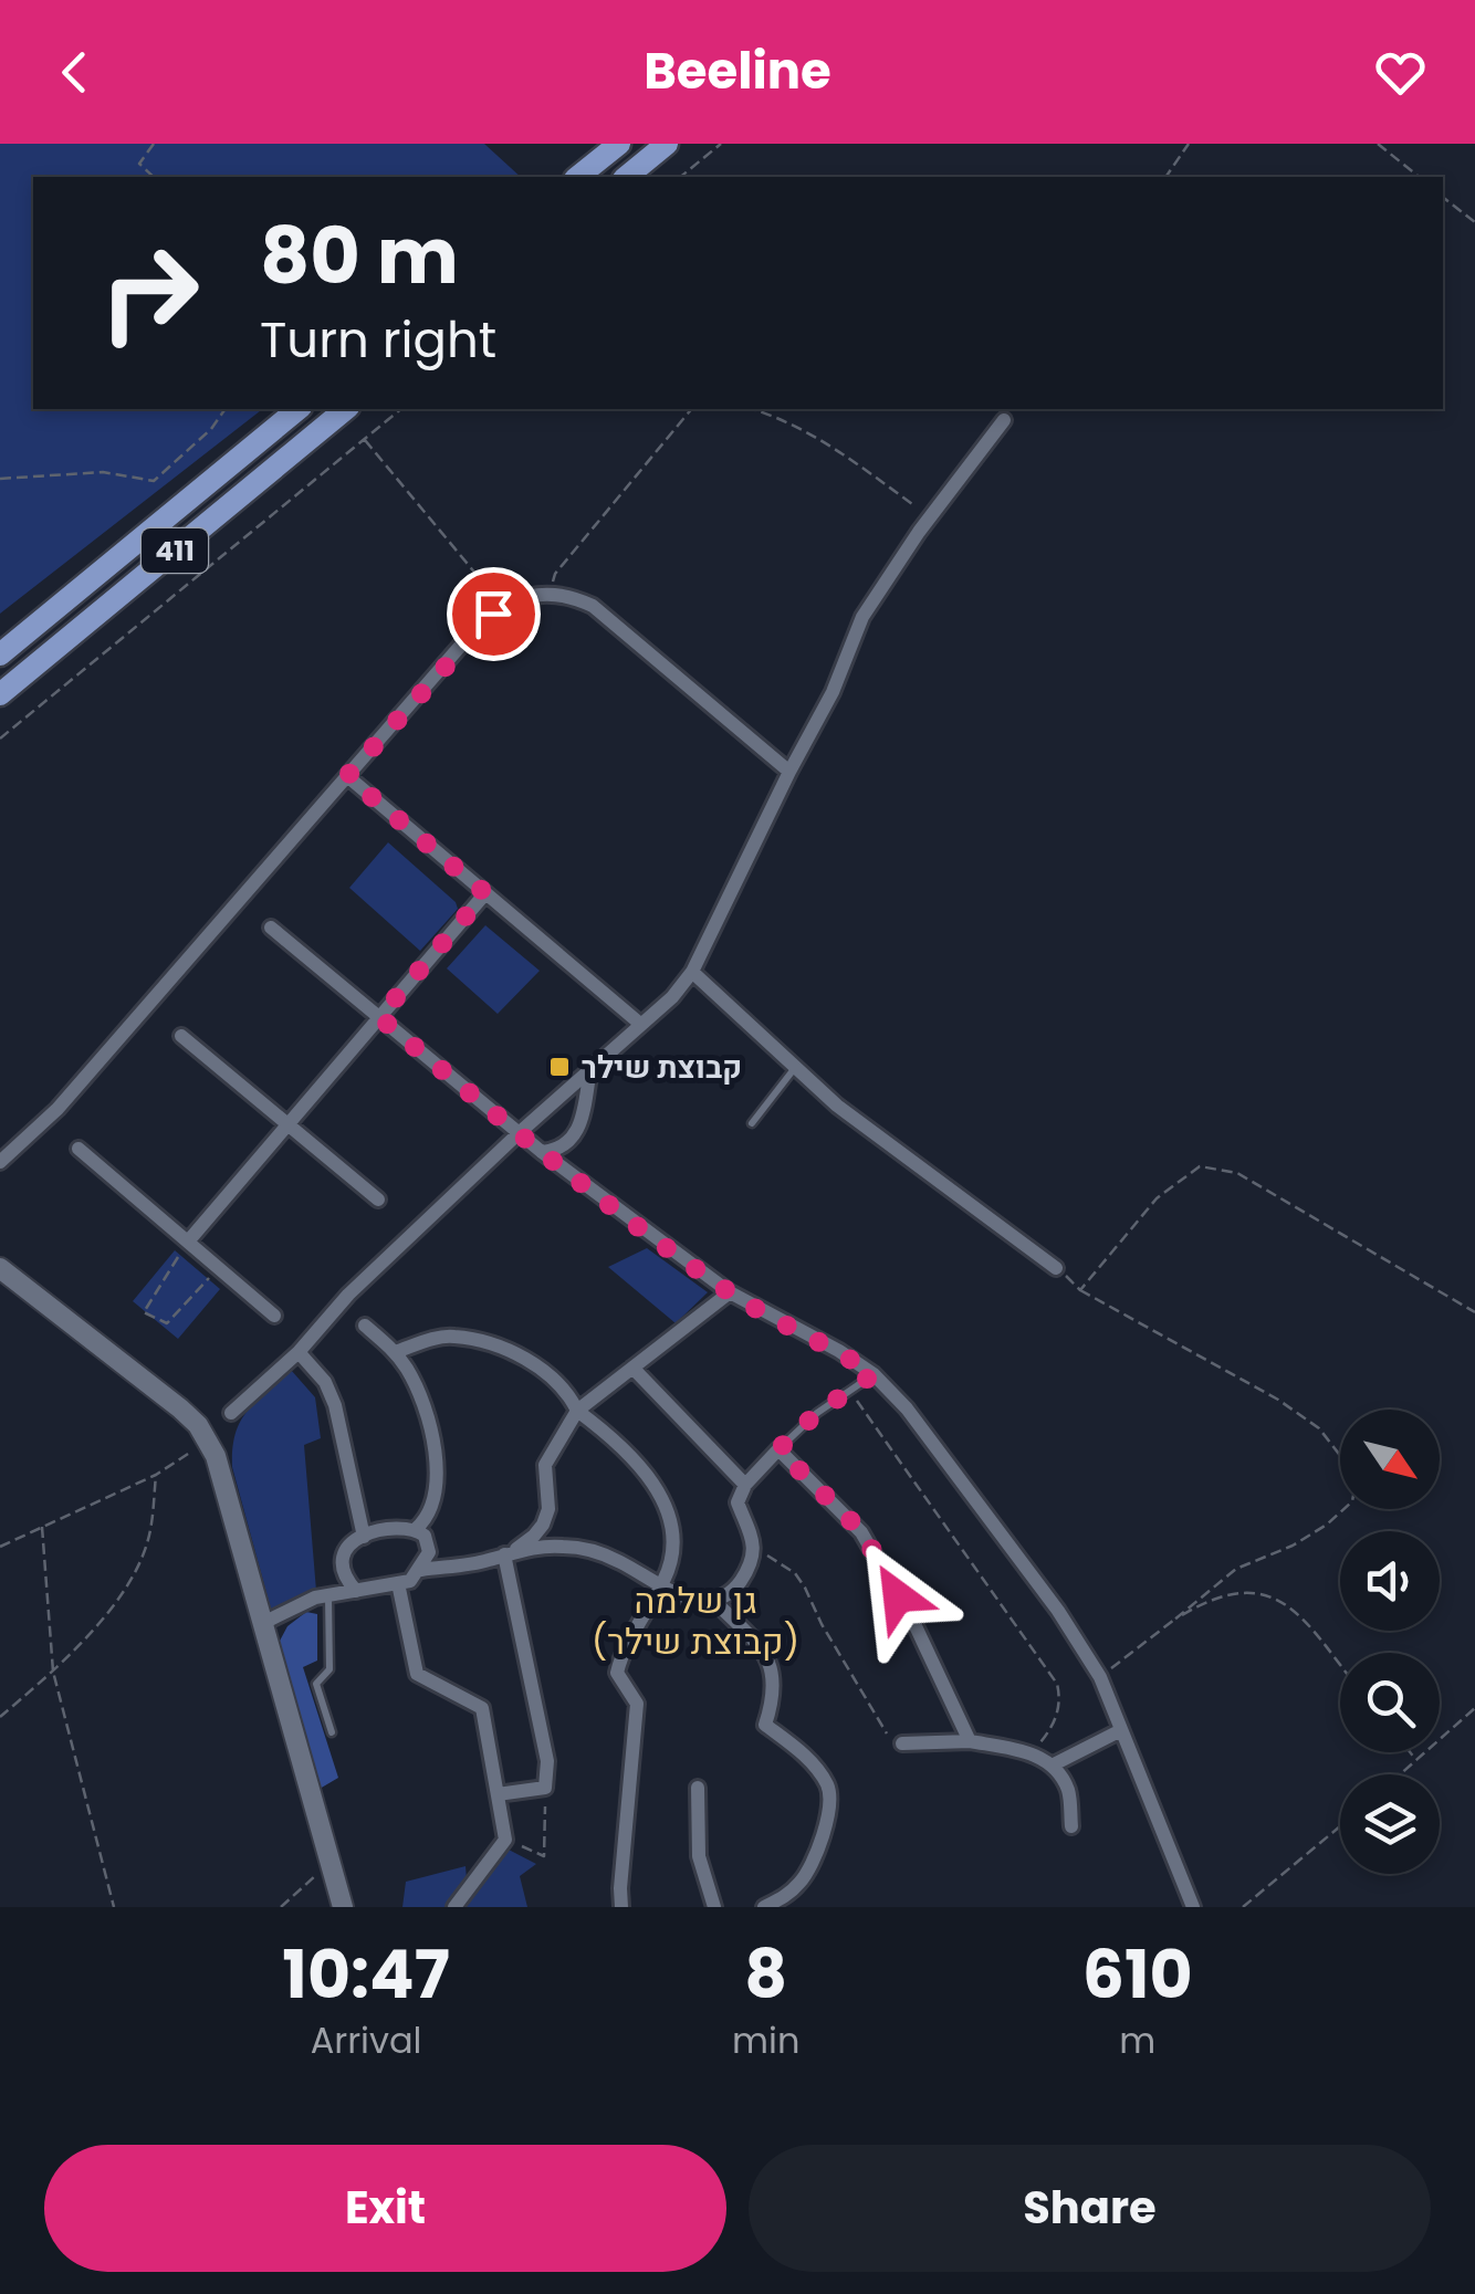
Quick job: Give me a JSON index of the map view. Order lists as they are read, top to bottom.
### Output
{
  "streets": {
    "main road": ["411"]
  },
  "districts": ["גן שלמה (קבוצת שילר)"],
  "places": {
    "transit": ["קבוצת שילר"]
  },
  "north": "bottom right",
  "page": {
    "header": "Beeline",
    "turn": ["80 m", "Turn right"],
    "eta": [
      "10:47",
      "Arrival",
      "8",
      "min",
      "610",
      "m"
    ],
    "buttons": ["Exit", "Share"]
  }
}
